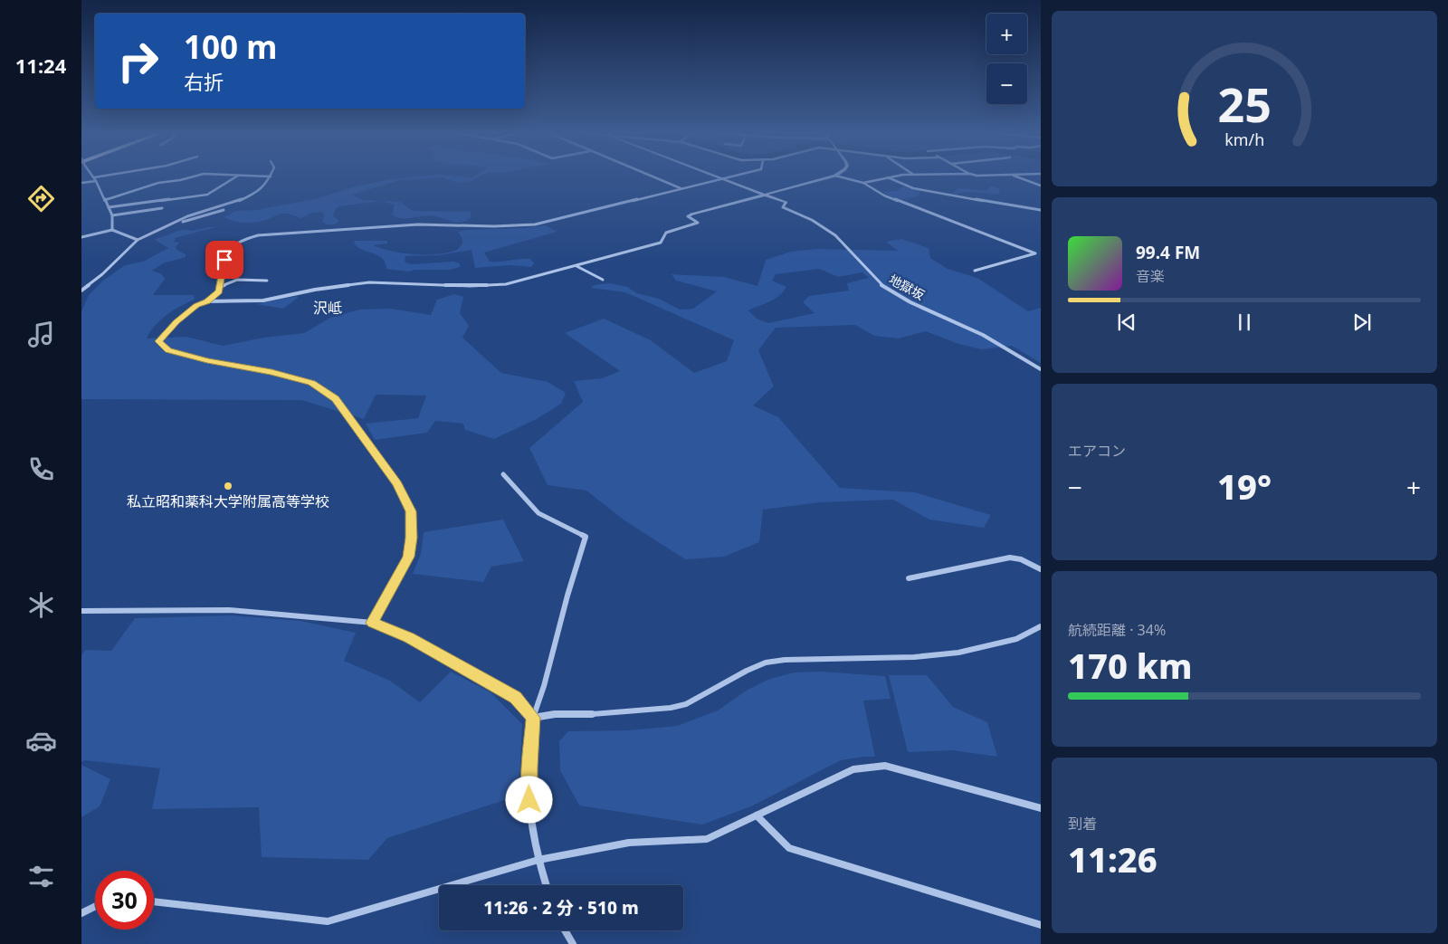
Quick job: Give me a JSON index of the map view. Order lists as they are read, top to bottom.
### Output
{
  "streets": {
    "street": ["地獄坂"]
  },
  "districts": ["沢岻"],
  "places": ["私立昭和薬科大学附属高等学校"],
  "page": {
    "tabs": "11:24",
    "map_buttons": ["+", "−"],
    "turn": ["100 m", "右折"],
    "song": ["99.4 FM", "音楽"],
    "tile": [
      "エアコン",
      ["航続距離 · 34%", "170 km"],
      ["到着", "11:26"]
    ],
    "heat": ["−", "19°", "+"],
    "limit": "30",
    "trip": "11:26 · 2 分 · 510 m",
    "gauge": ["25", "km/h"]
  }
}
